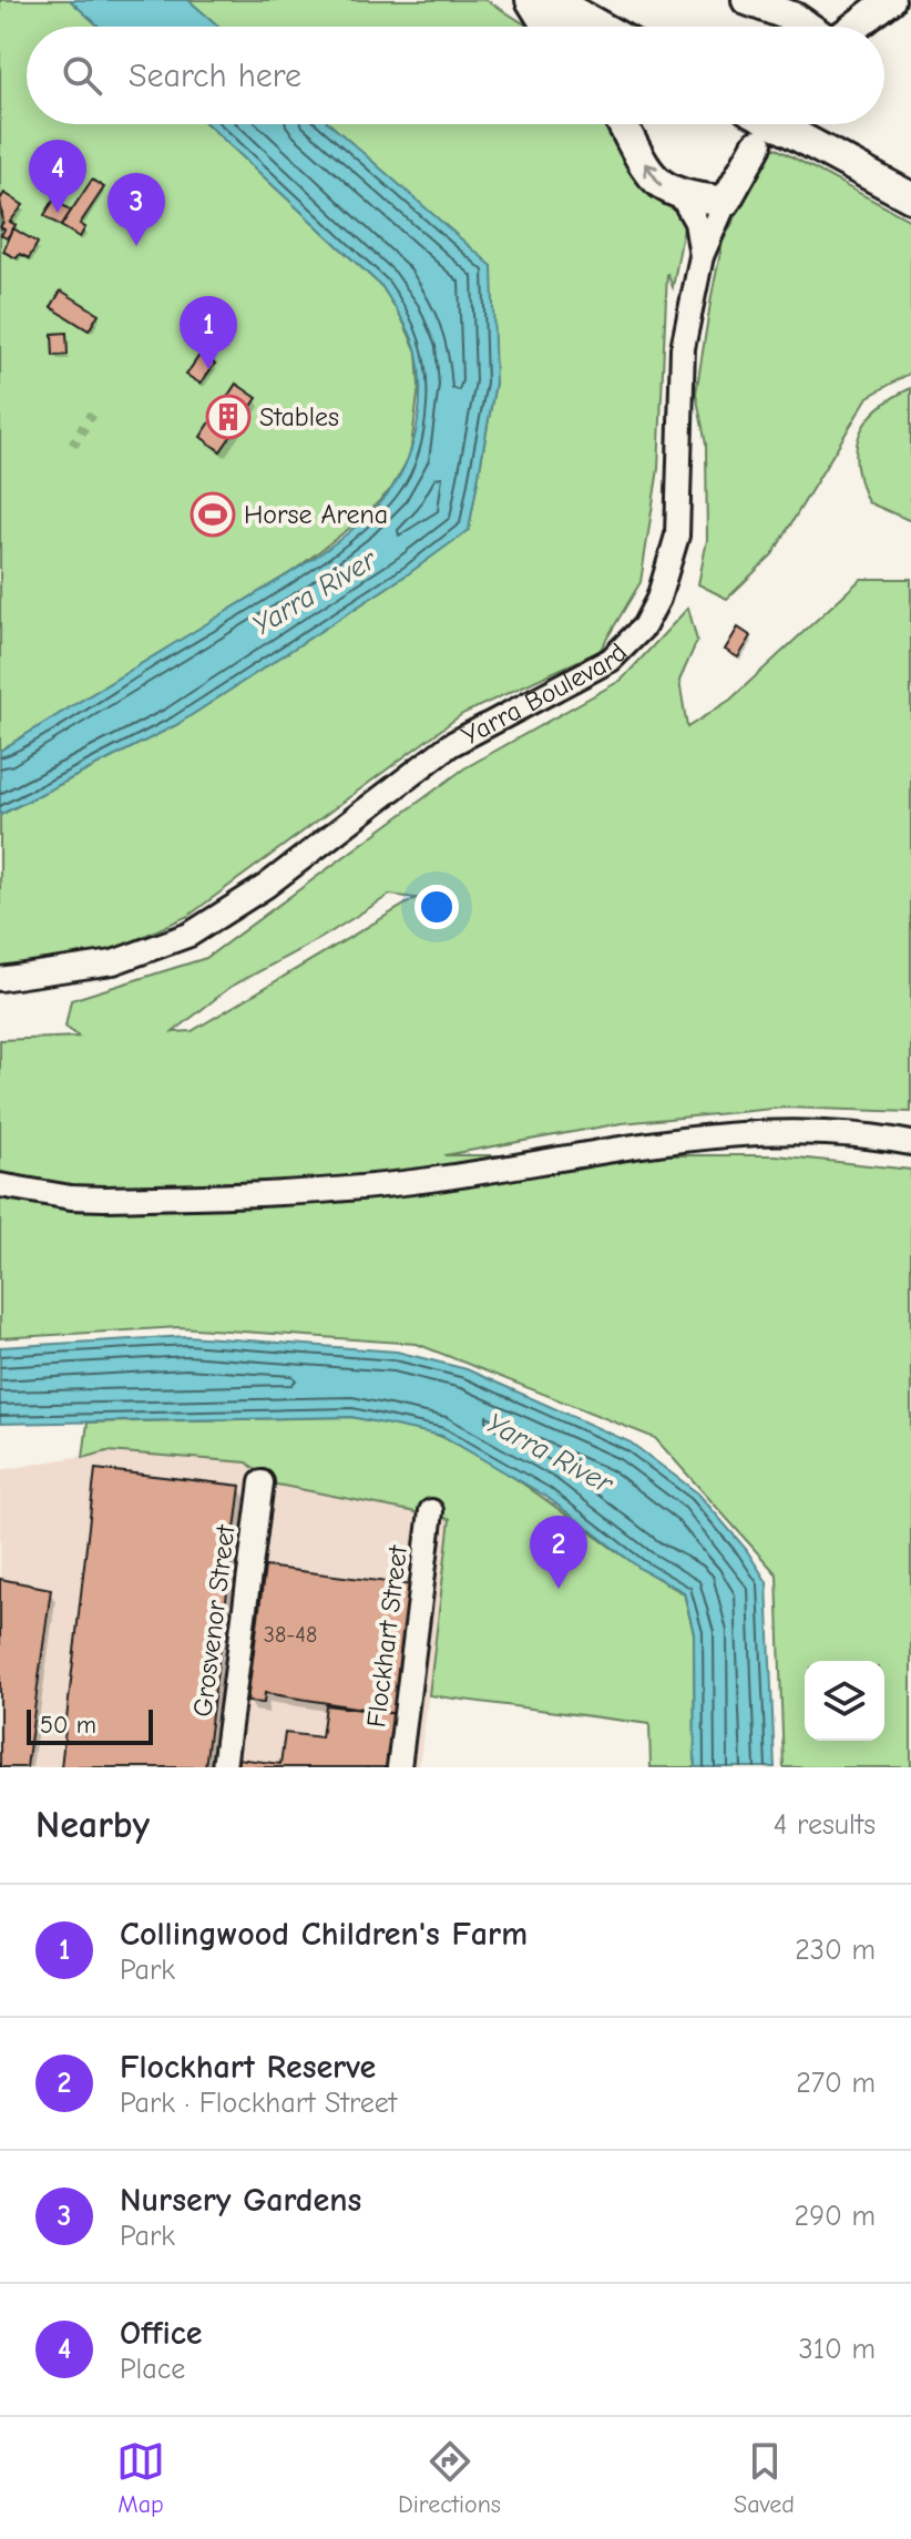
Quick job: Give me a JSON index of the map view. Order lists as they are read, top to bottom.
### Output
{
  "streets": {
    "main road": ["Yarra Boulevard"],
    "street": ["Grosvenor Street", "Flockhart Street"]
  },
  "water": ["Yarra River"],
  "places": {
    "building": ["Stables"],
    "sports": ["Horse Arena"]
  },
  "house_numbers": ["38-48"],
  "scale_bar": "50 m",
  "page": {
    "search": "Search here",
    "pins": [
      "4",
      "3",
      "1",
      "2"
    ],
    "scale": "50 m",
    "heading": ["Nearby", "4 results"],
    "list": [
      {
        "mark": "1",
        "name": "Collingwood Children's Farm",
        "note": "Park",
        "value": "230 m"
      },
      {
        "mark": "2",
        "name": "Flockhart Reserve",
        "note": "Park · Flockhart Street",
        "value": "270 m"
      },
      {
        "mark": "3",
        "name": "Nursery Gardens",
        "note": "Park",
        "value": "290 m"
      },
      {
        "mark": "4",
        "name": "Office",
        "note": "Place",
        "value": "310 m"
      }
    ],
    "nav": ["Map", "Directions", "Saved"]
  }
}
